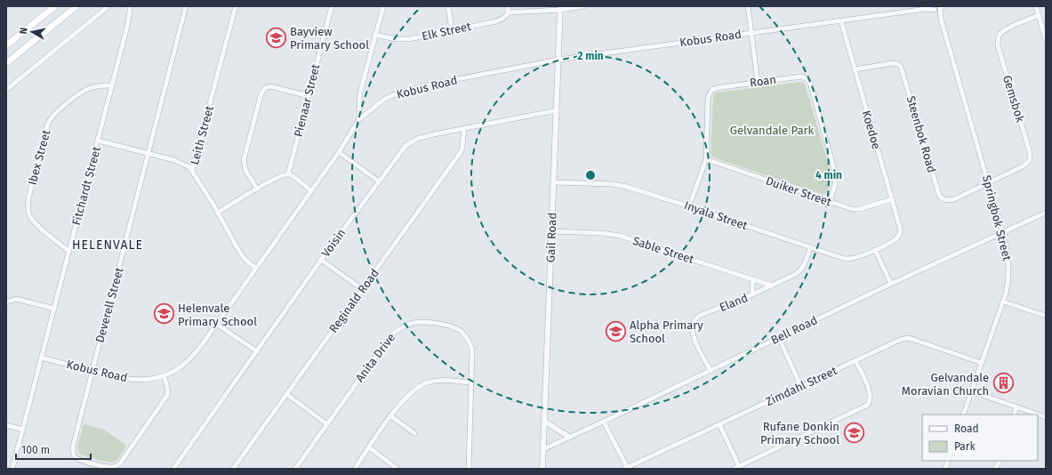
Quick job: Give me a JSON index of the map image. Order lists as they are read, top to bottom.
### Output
{
  "streets": {
    "street": [
      "Elk Street",
      "Kobus Road",
      "Roan",
      "Gemsbok",
      "Pienaar Street",
      "Koedoe",
      "Steenbok Road",
      "Leith Street",
      "Ibex Street",
      "Fitchardt Street",
      "Duiker Street",
      "Inyala Street",
      "Springbok Street",
      "Gail Road",
      "Voisin",
      "Sable Street",
      "Reginald Road",
      "Eland",
      "Deverell Street",
      "Bell Road",
      "Anita Drive",
      "Zimdahl Street"
    ]
  },
  "crossings": [
    ["Kobus Road", "Koedoe"],
    ["Kobus Road", "Leith Street"],
    ["Kobus Road", "Fitchardt Street"],
    ["Kobus Road", "Springbok Street"],
    ["Kobus Road", "Gail Road"],
    ["Kobus Road", "Deverell Street"],
    ["Roan", "Duiker Street"],
    ["Roan", "Inyala Street"],
    ["Gemsbok", "Steenbok Road"],
    ["Gemsbok", "Springbok Street"],
    ["Koedoe", "Steenbok Road"],
    ["Koedoe", "Duiker Street"],
    ["Koedoe", "Inyala Street"],
    ["Steenbok Road", "Springbok Street"],
    ["Ibex Street", "Fitchardt Street"],
    ["Inyala Street", "Gail Road"],
    ["Inyala Street", "Eland"],
    ["Springbok Street", "Bell Road"],
    ["Springbok Street", "Zimdahl Street"],
    ["Gail Road", "Voisin"],
    ["Gail Road", "Sable Street"],
    ["Gail Road", "Bell Road"],
    ["Voisin", "Reginald Road"],
    ["Sable Street", "Eland"],
    ["Eland", "Bell Road"]
  ],
  "districts": ["HELENVALE"],
  "parks": ["Gelvandale Park"],
  "places": {
    "school or university": [
      "Bayview Primary School",
      "Helenvale Primary School",
      "Alpha Primary School",
      "Rufane Donkin Primary School"
    ],
    "building": ["Gelvandale Moravian Church"]
  },
  "legend": ["Road", "Park"],
  "scale_bar": "100 m",
  "north": "left",
  "rings": ["2 min", "4 min"]
}
